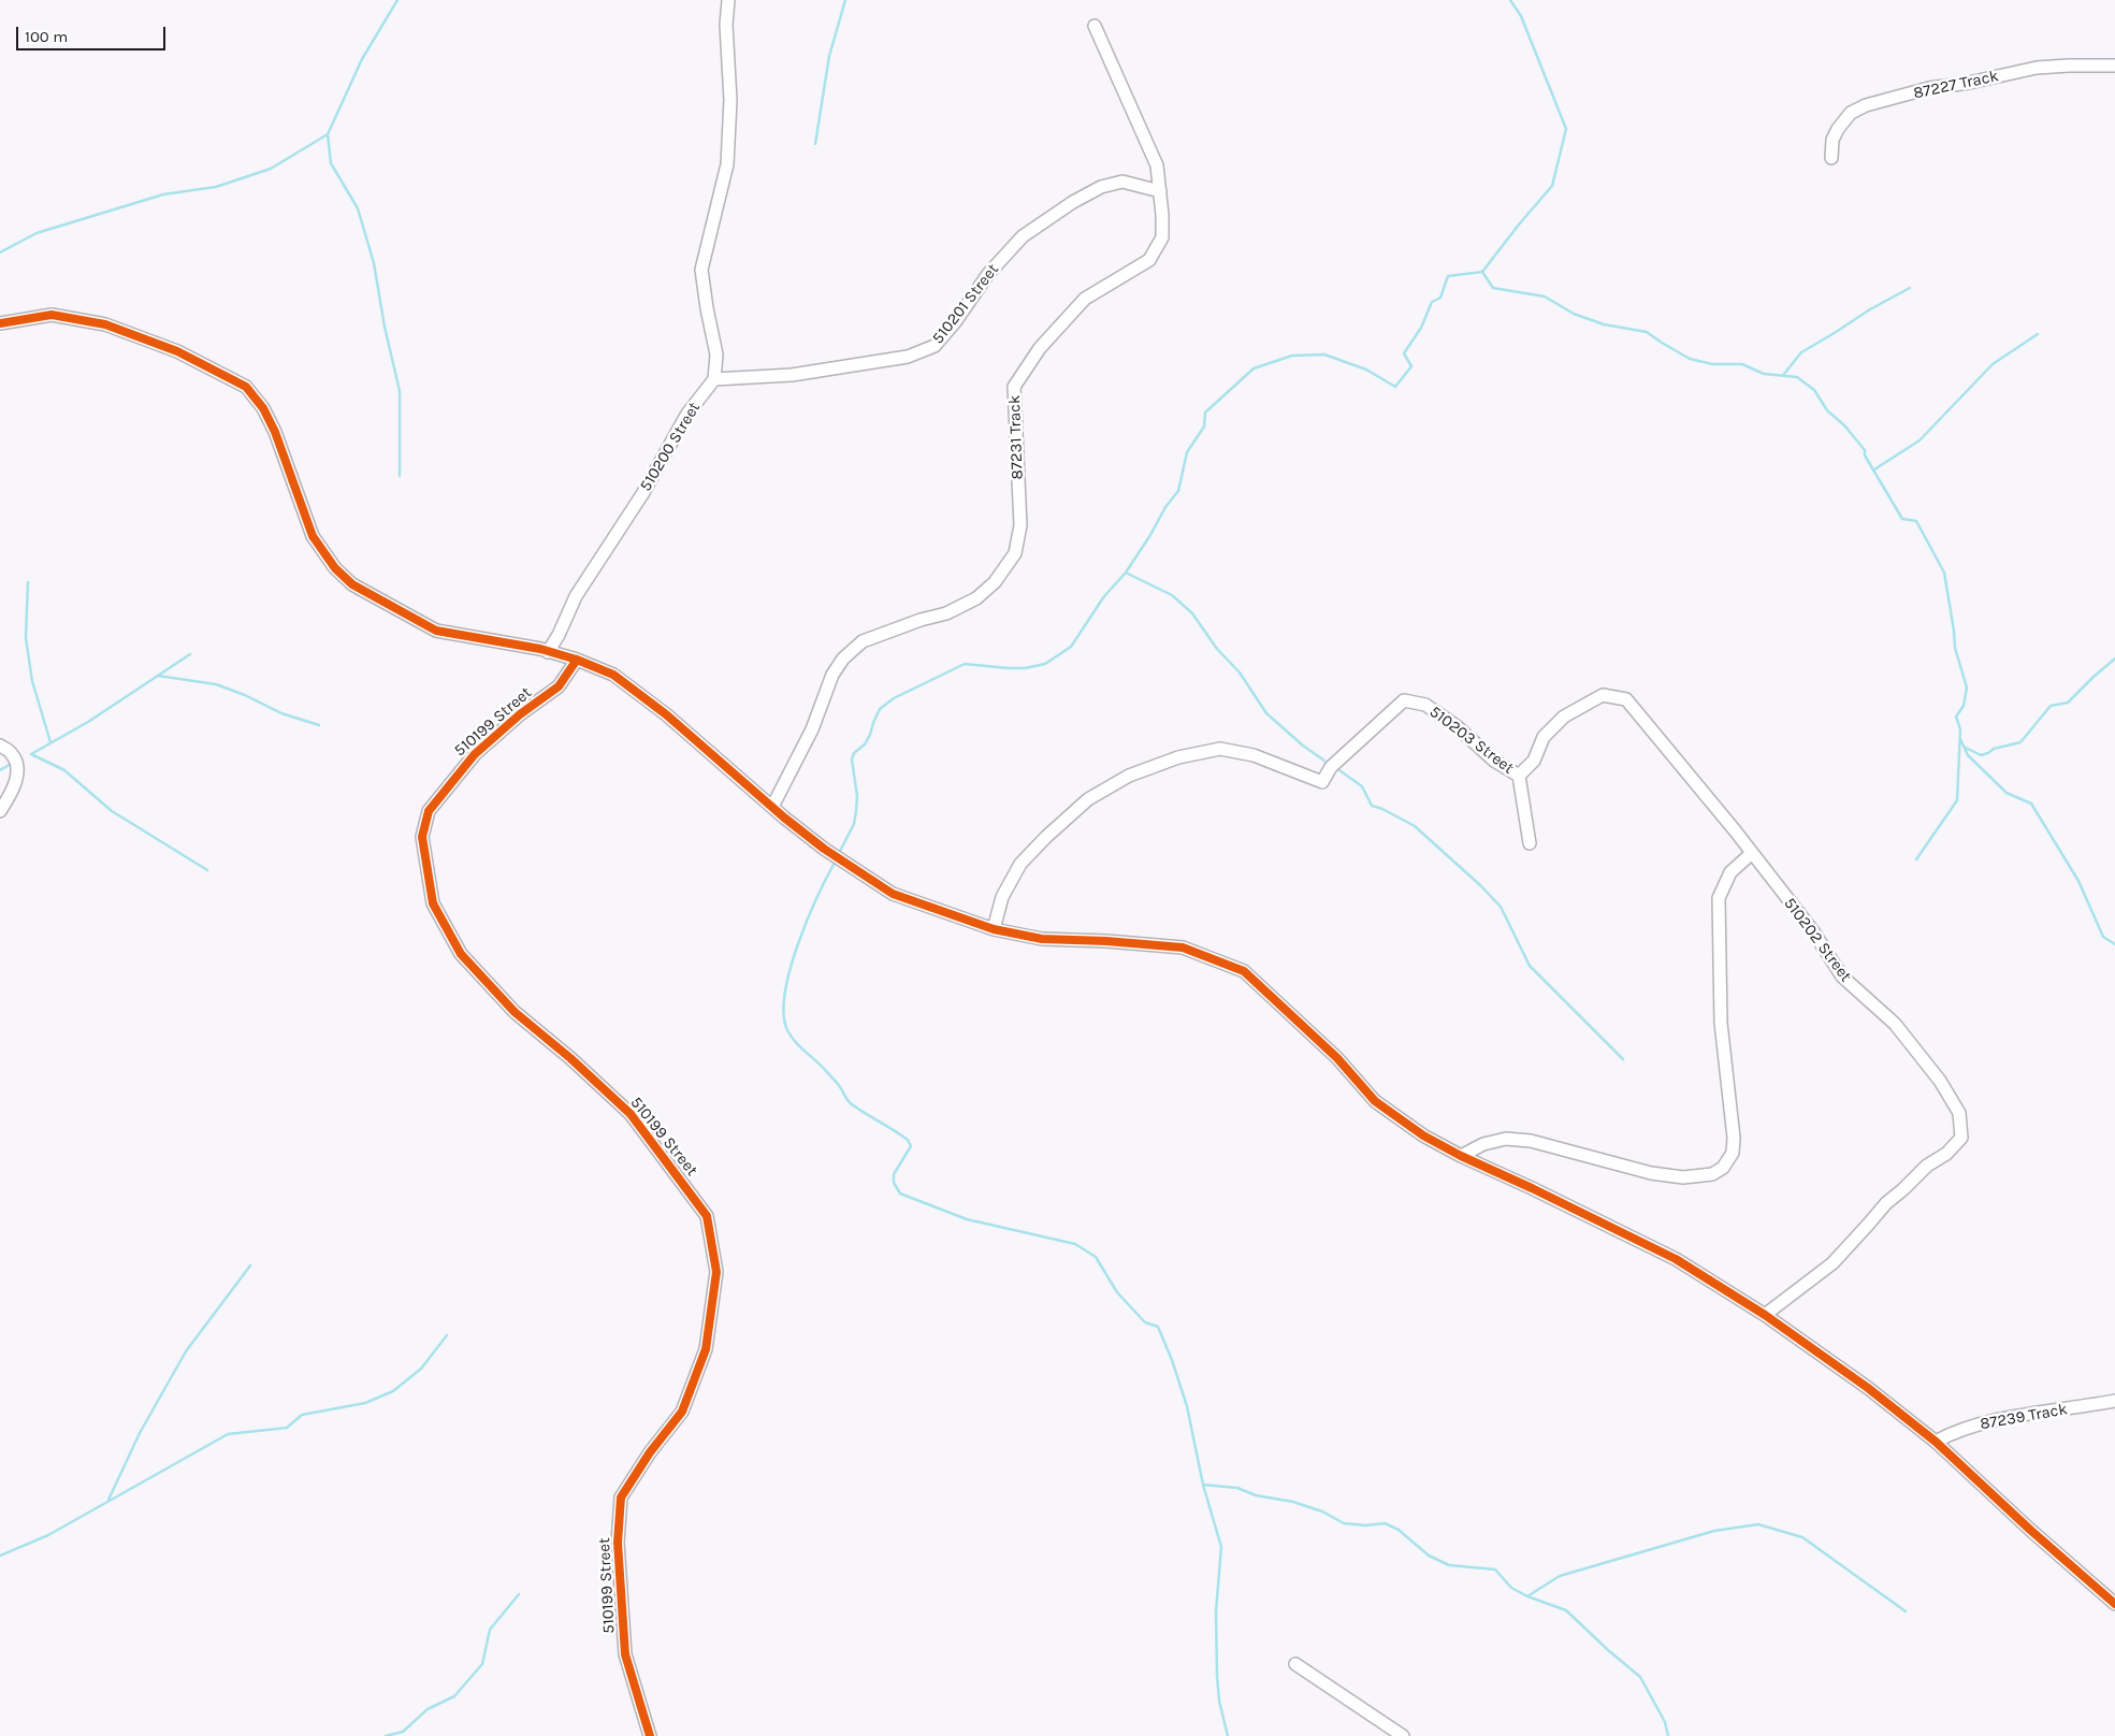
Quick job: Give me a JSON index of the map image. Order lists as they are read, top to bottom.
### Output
{
  "streets": {
    "street": [
      "87227 Track",
      "510201 Street",
      "87231 Track",
      "510200 Street",
      "510199 Street",
      "510203 Street",
      "510202 Street",
      "87239 Track"
    ]
  },
  "crossings": [
    ["510201 Street", "87231 Track"],
    ["510201 Street", "510200 Street"],
    ["510203 Street", "510202 Street"]
  ],
  "scale_bar": "100 m"
}
